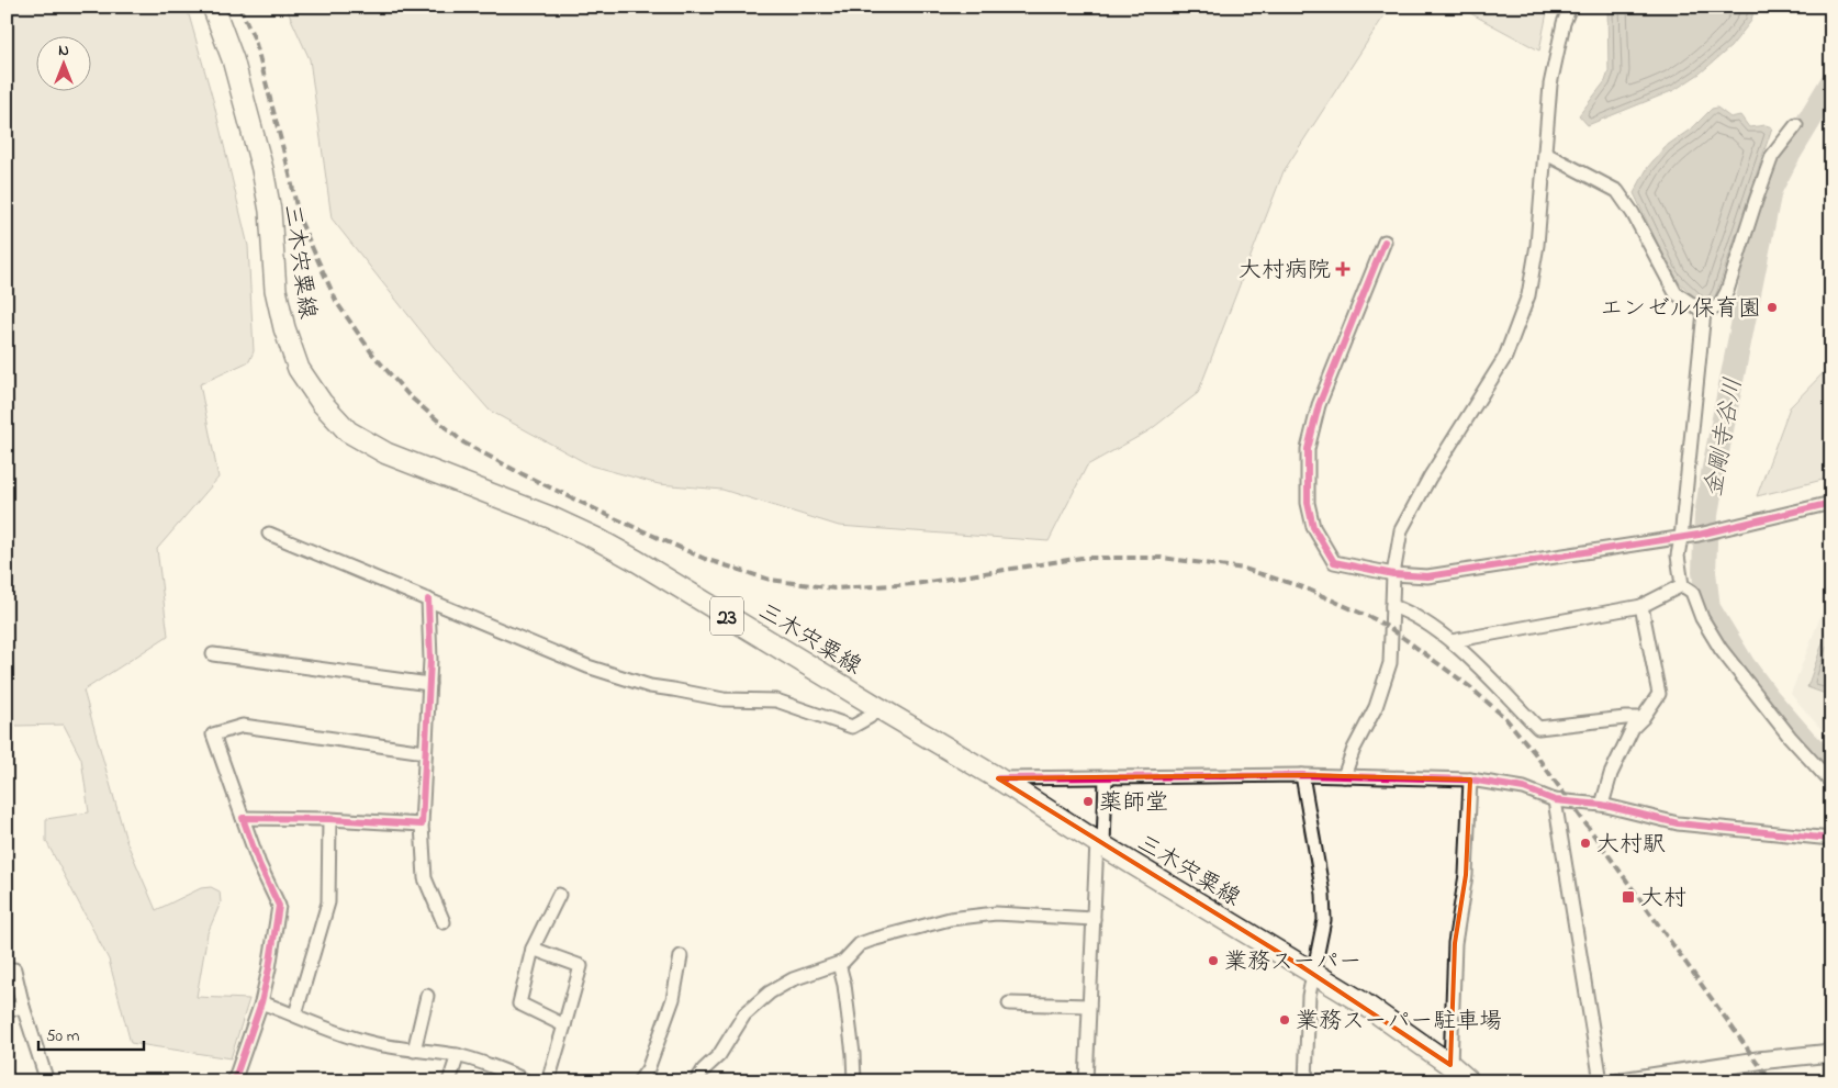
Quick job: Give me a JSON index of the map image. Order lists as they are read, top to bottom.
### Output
{
  "streets": {
    "main road": ["三木宍粟線", "23"]
  },
  "water": ["金剛寺谷川"],
  "places": {
    "health": ["大村病院"],
    "other": [
      "エンゼル保育園",
      "薬師堂",
      "大村駅",
      "業務スーパー",
      "業務スーパー駐車場"
    ],
    "transit": ["大村"]
  },
  "scale_bar": "50 m",
  "north": "top"
}
